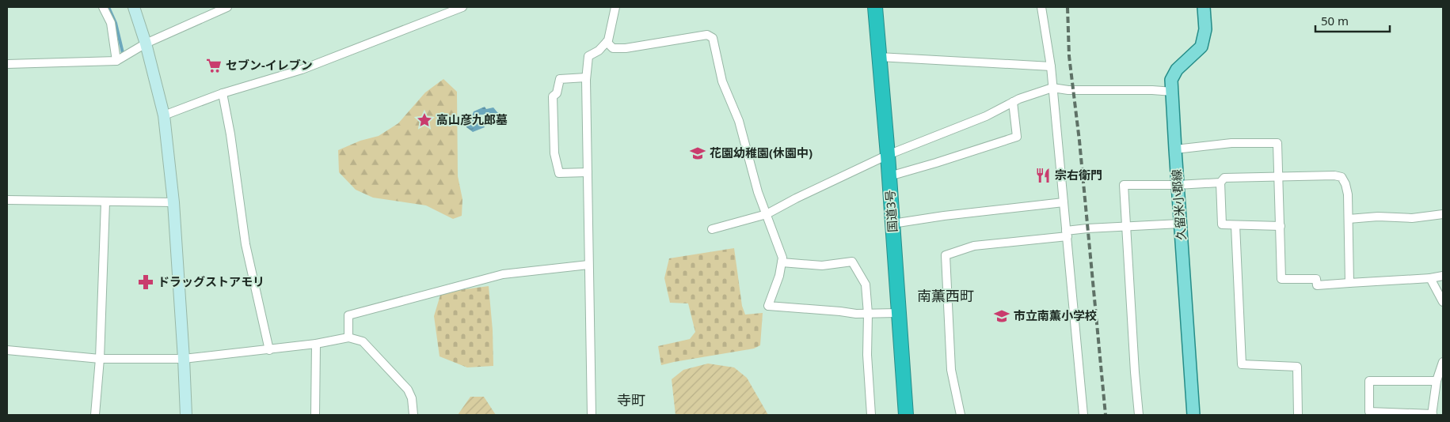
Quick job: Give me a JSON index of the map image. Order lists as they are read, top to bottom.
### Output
{
  "streets": {
    "highway": ["国道3号"],
    "main road": ["久留米小郡線"]
  },
  "districts": ["南薫西町", "寺町"],
  "places": {
    "supermarket": ["セブン-イレブン"],
    "place": ["高山彦九郎墓"],
    "school or university": ["花園幼稚園(休園中)", "市立南薫小学校"],
    "restaurant": ["宗右衛門"],
    "pharmacy": ["ドラッグストアモリ"]
  },
  "scale_bar": "50 m"
}
